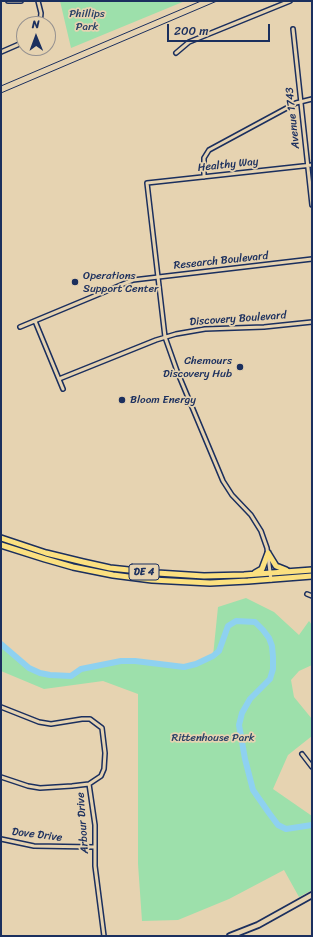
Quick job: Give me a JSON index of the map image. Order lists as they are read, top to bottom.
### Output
{
  "streets": {
    "main road": ["DE 4"],
    "street": [
      "Avenue 1743",
      "Healthy Way",
      "Research Boulevard",
      "Discovery Boulevard",
      "Arbour Drive",
      "Dove Drive"
    ]
  },
  "crossings": [
    ["Avenue 1743", "Healthy Way"],
    ["Healthy Way", "Research Boulevard"],
    ["Arbour Drive", "Dove Drive"]
  ],
  "parks": ["Phillips Park", "Rittenhouse Park"],
  "places": ["Operations Support Center", "Chemours Discovery Hub", "Bloom Energy"],
  "scale_bar": "200 m",
  "north": "top"
}
